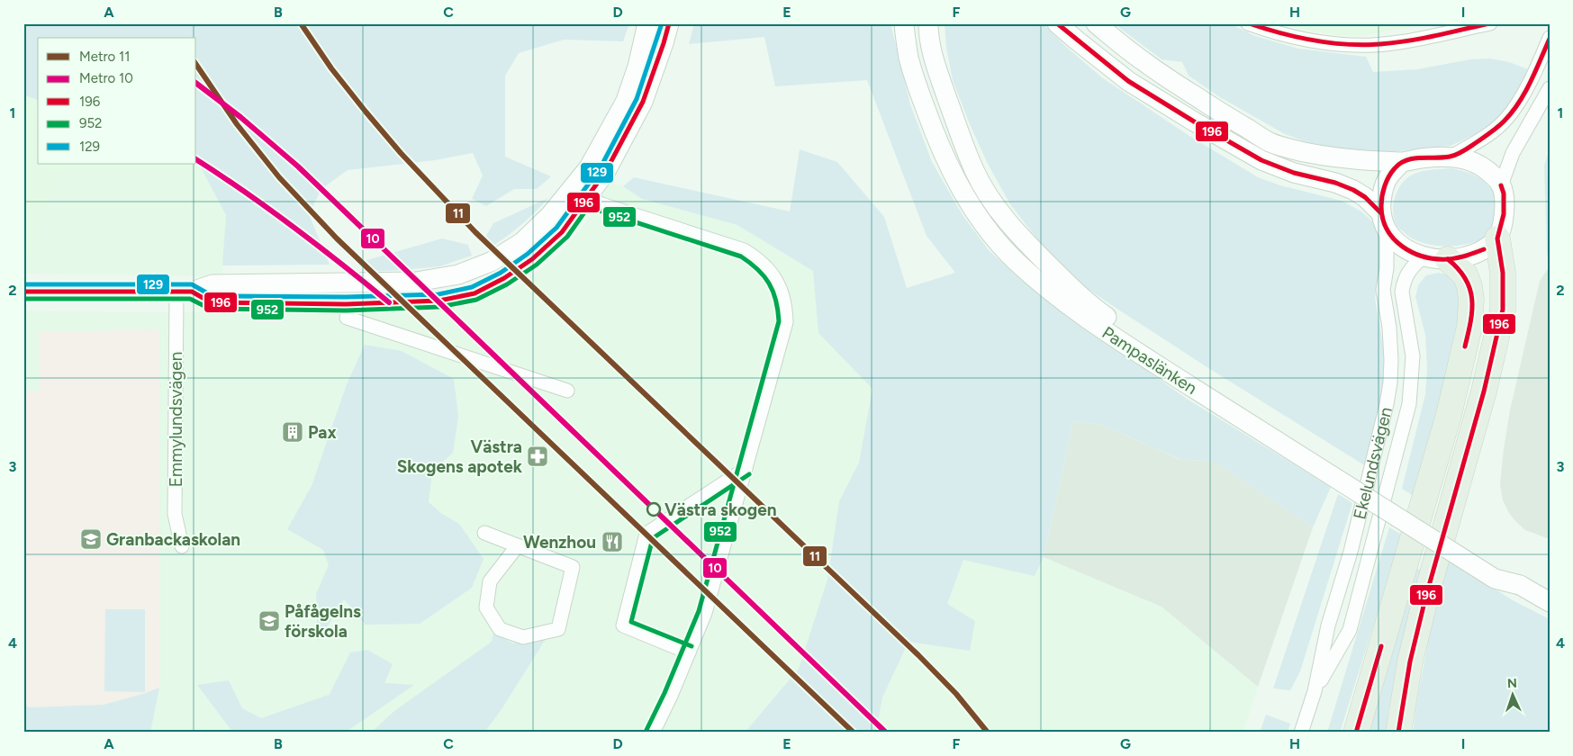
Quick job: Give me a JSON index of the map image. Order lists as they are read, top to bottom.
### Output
{
  "streets": {
    "street": ["Pampaslänken", "Emmylundsvägen", "Ekelundsvägen"]
  },
  "places": {
    "building": ["Pax"],
    "pharmacy": ["Västra Skogens apotek"],
    "other": ["Västra skogen"],
    "school or university": ["Granbackaskolan", "Påfågelns förskola"],
    "restaurant": ["Wenzhou"]
  },
  "lines": [
    "metro line 11",
    "transit line 196",
    "transit line 129",
    "metro line 10",
    "transit line 952"
  ],
  "legend": [
    "Metro 11",
    "Metro 10",
    "196",
    "952",
    "129"
  ],
  "north": "top",
  "grid": {
    "columns": [
      "A",
      "B",
      "C",
      "D",
      "E",
      "F",
      "G",
      "H",
      "I"
    ],
    "rows": [
      "1",
      "2",
      "3",
      "4"
    ]
  }
}
